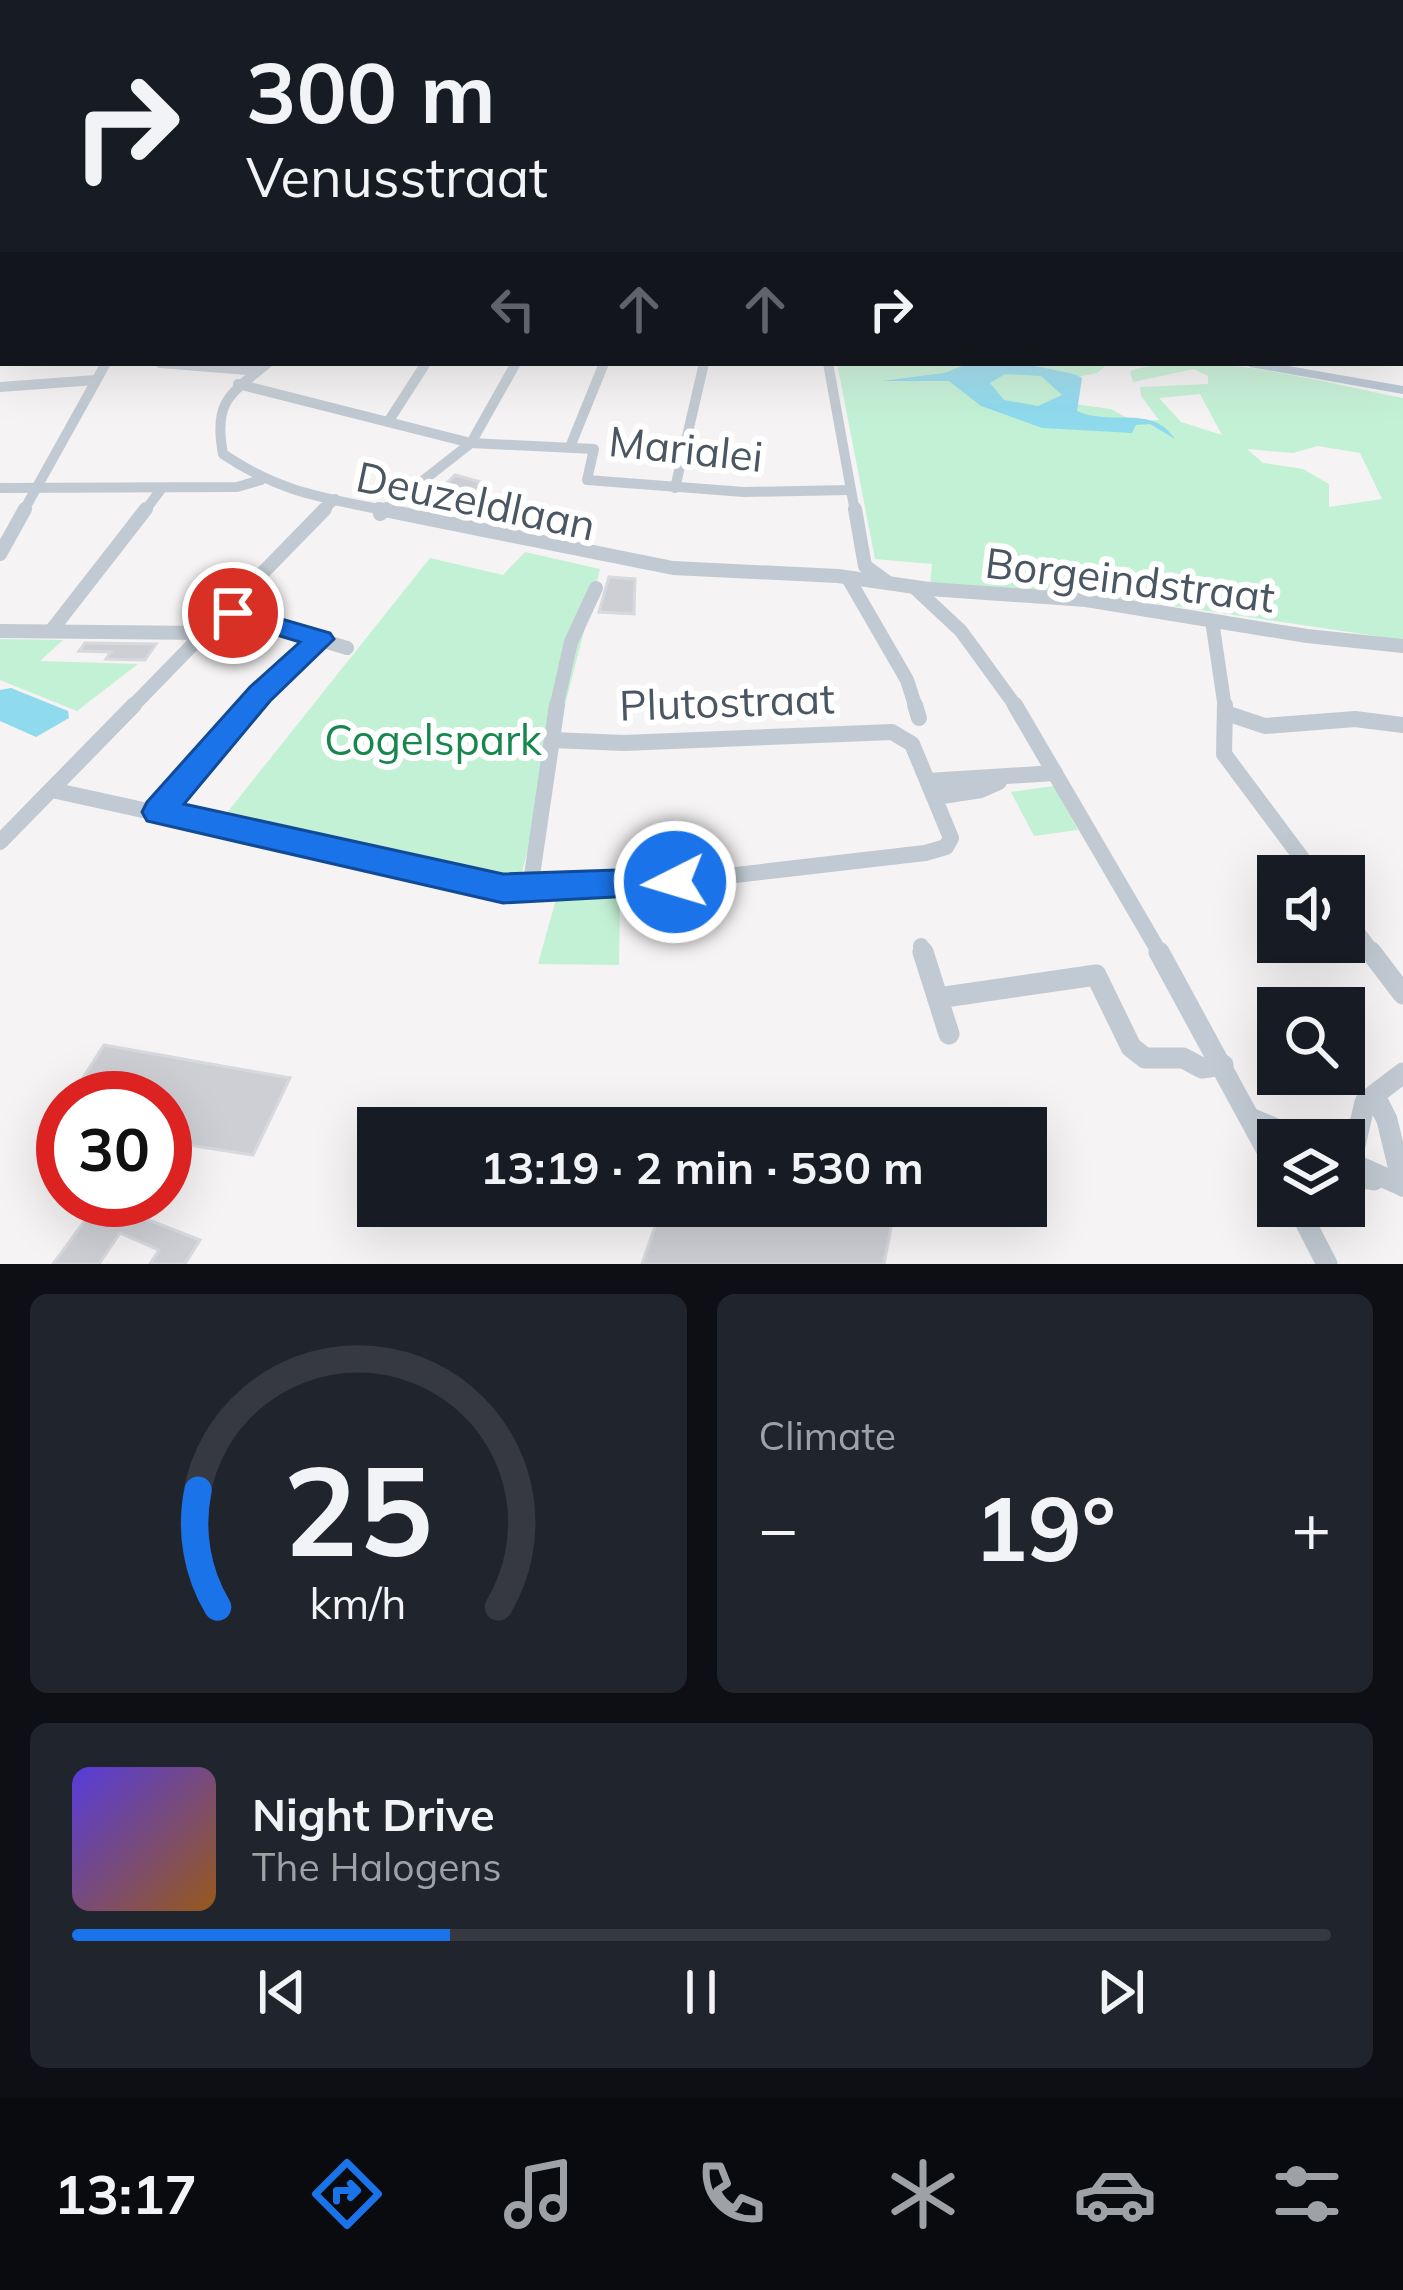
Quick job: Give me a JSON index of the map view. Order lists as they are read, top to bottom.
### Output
{
  "streets": {
    "street": [
      "Marialei",
      "Deuzeldlaan",
      "Borgeindstraat",
      "Plutostraat"
    ]
  },
  "crossings": [
    ["Marialei", "Deuzeldlaan"]
  ],
  "parks": ["Cogelspark"],
  "page": {
    "turn": ["300 m", "Venusstraat"],
    "limit": "30",
    "trip": "13:19 · 2 min · 530 m",
    "tile": "Climate",
    "heat": ["−", "19°", "+"],
    "song": ["Night Drive", "The Halogens"],
    "tabs": "13:17",
    "gauge": ["25", "km/h"]
  }
}
